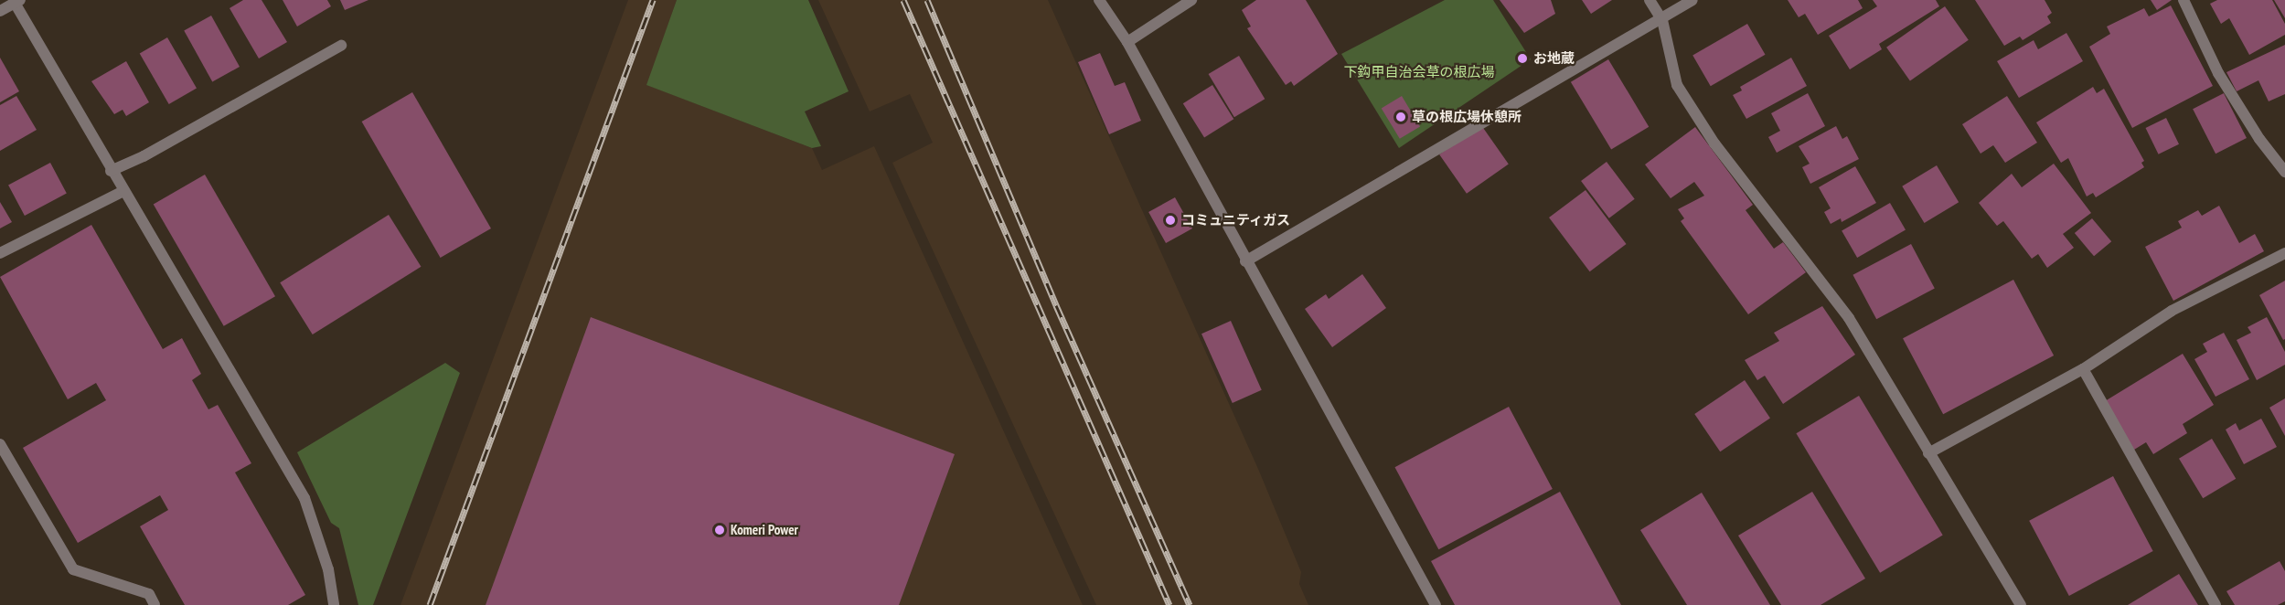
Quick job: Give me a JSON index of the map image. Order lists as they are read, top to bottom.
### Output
{
  "parks": ["下鈎甲自治会草の根広場"],
  "places": [
    "お地蔵",
    "草の根広場休憩所",
    "コミュニティガス",
    "Komeri Power"
  ]
}
